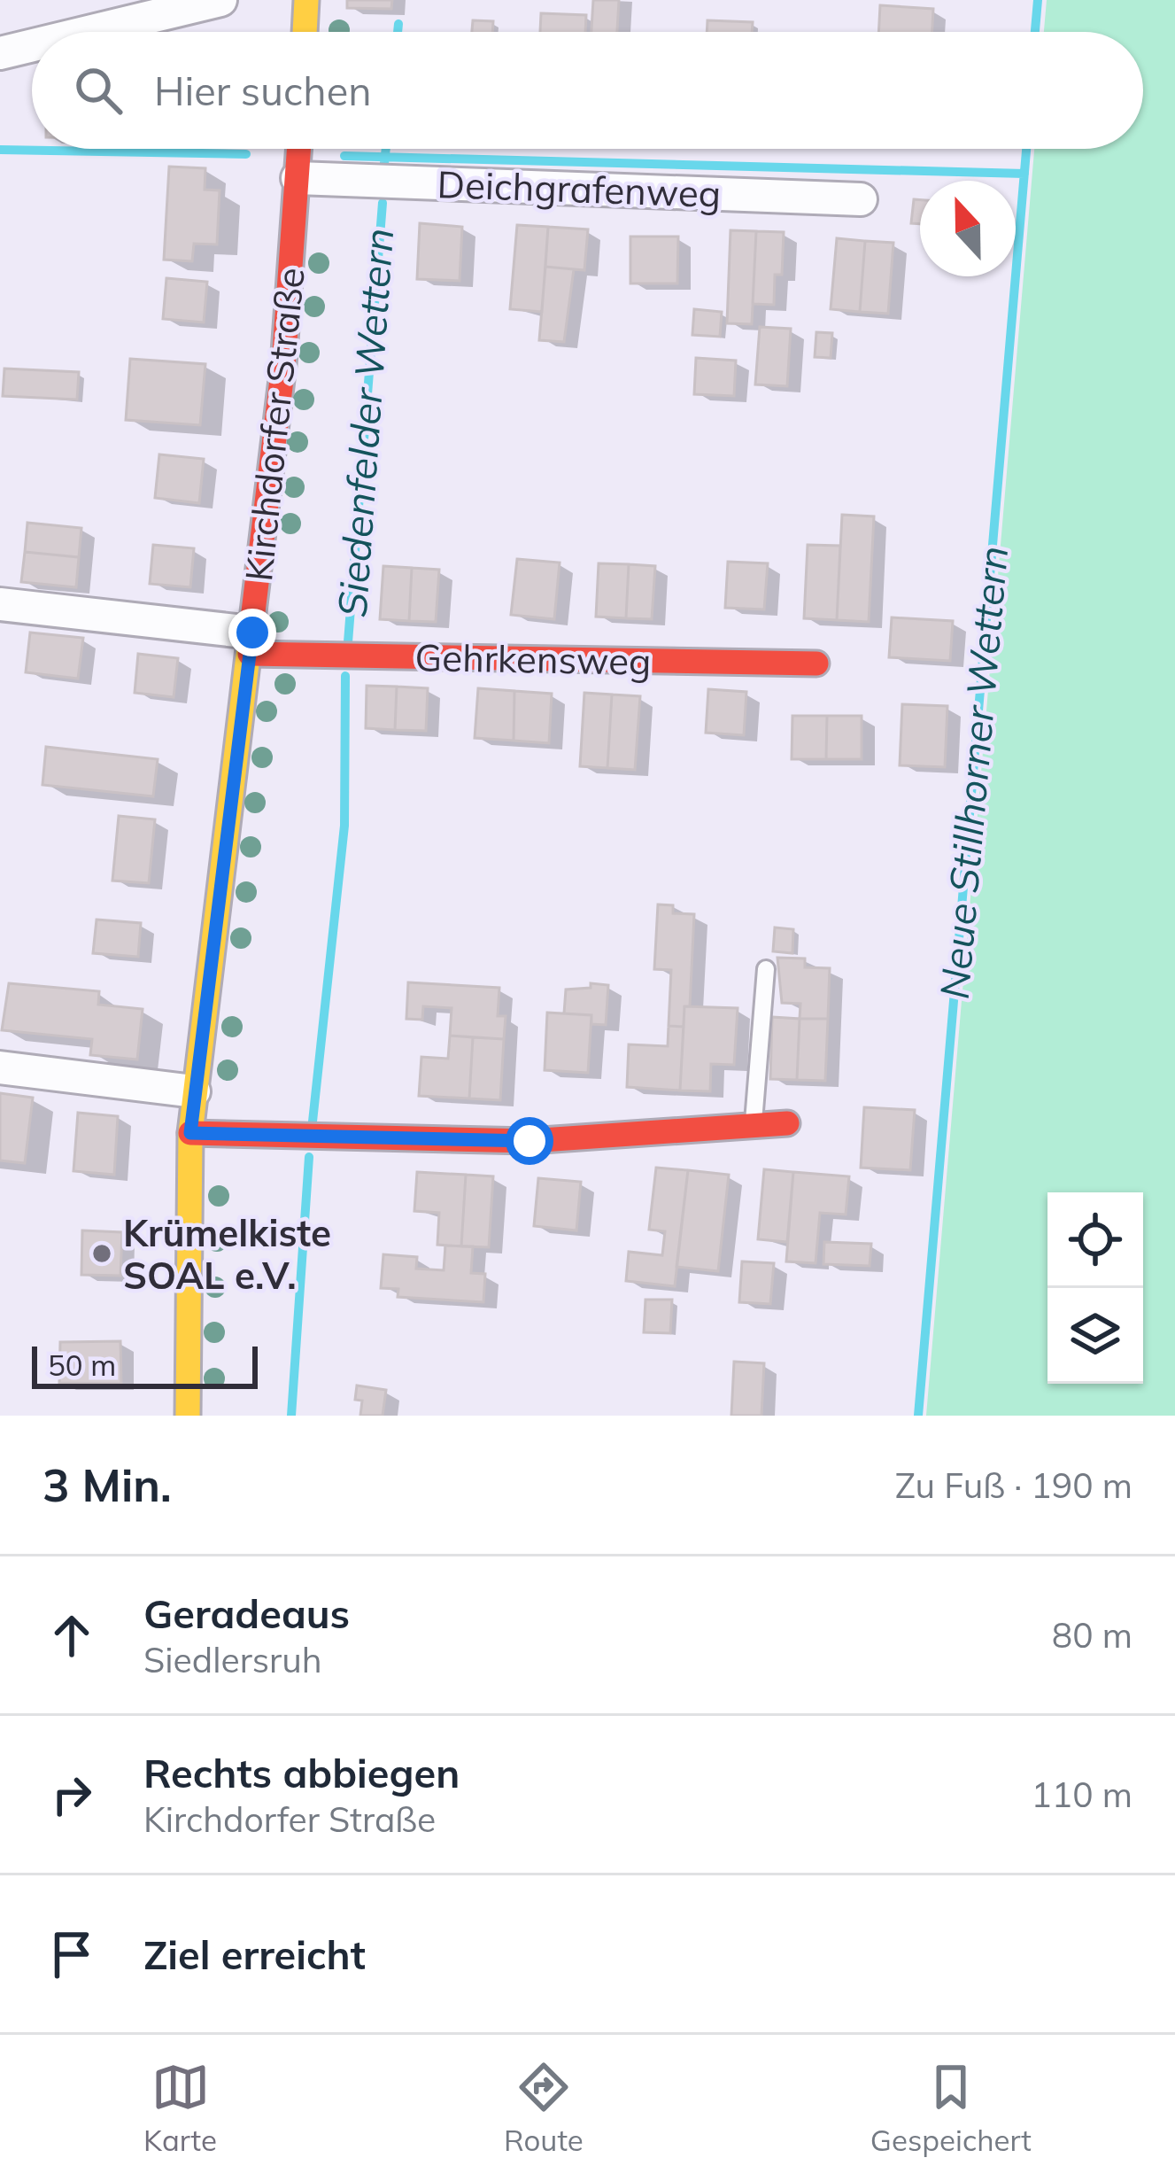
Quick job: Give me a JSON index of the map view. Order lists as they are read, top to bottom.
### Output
{
  "streets": {
    "street": ["Deichgrafenweg", "Kirchdorfer Straße", "Gehrkensweg"]
  },
  "crossings": [
    ["Deichgrafenweg", "Kirchdorfer Straße"],
    ["Kirchdorfer Straße", "Gehrkensweg"]
  ],
  "water": ["Siedenfelder Wettern", "Neue Stillhorner Wettern"],
  "places": ["Krümelkiste SOAL e.V."],
  "scale_bar": "50 m",
  "north": "top",
  "page": {
    "search": "Hier suchen",
    "scale": "50 m",
    "heading": ["3 Min.", "Zu Fuß · 190 m"],
    "list": [
      ["Geradeaus", "Siedlersruh", "80 m"],
      ["Rechts abbiegen", "Kirchdorfer Straße", "110 m"],
      "Ziel erreicht"
    ],
    "nav": ["Karte", "Route", "Gespeichert"]
  }
}
